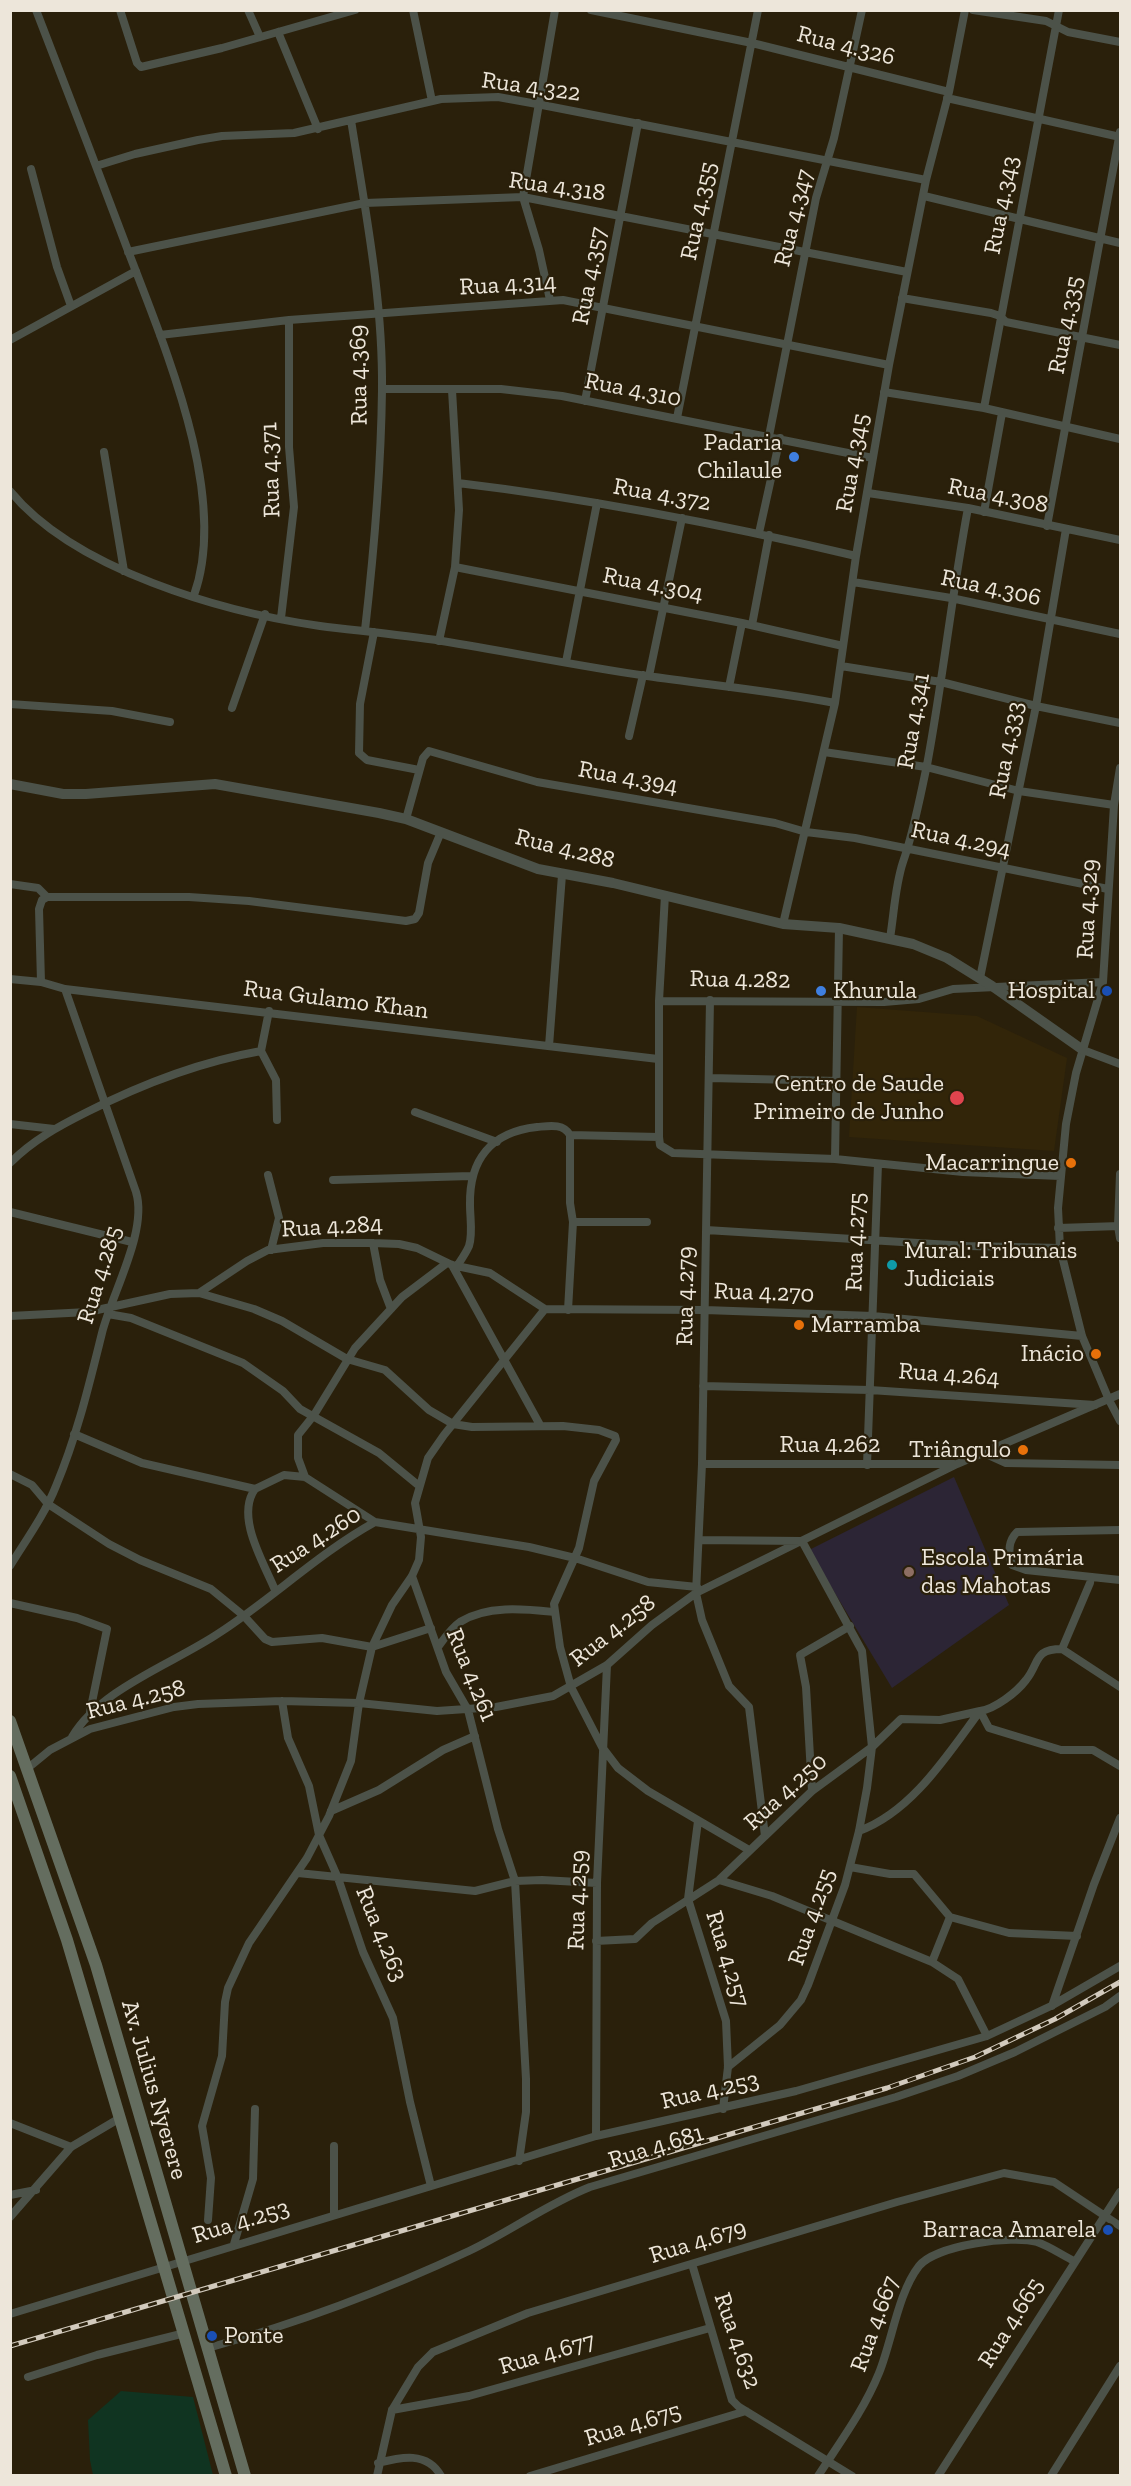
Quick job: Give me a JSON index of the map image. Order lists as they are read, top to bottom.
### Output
{
  "streets": {
    "main road": ["Av. Julius Nyerere"],
    "street": [
      "Rua 4.326",
      "Rua 4.322",
      "Rua 4.318",
      "Rua 4.343",
      "Rua 4.355",
      "Rua 4.347",
      "Rua 4.357",
      "Rua 4.314",
      "Rua 4.335",
      "Rua 4.369",
      "Rua 4.310",
      "Rua 4.345",
      "Rua 4.371",
      "Rua 4.372",
      "Rua 4.308",
      "Rua 4.304",
      "Rua 4.306",
      "Rua 4.341",
      "Rua 4.333",
      "Rua 4.394",
      "Rua 4.294",
      "Rua 4.288",
      "Rua 4.329",
      "Rua 4.282",
      "Rua Gulamo Khan",
      "Rua 4.284",
      "Rua 4.275",
      "Rua 4.285",
      "Rua 4.270",
      "Rua 4.279",
      "Rua 4.264",
      "Rua 4.262",
      "Rua 4.260",
      "Rua 4.258",
      "Rua 4.261",
      "Rua 4.250",
      "Rua 4.259",
      "Rua 4.255",
      "Rua 4.263",
      "Rua 4.257",
      "Rua 4.253",
      "Rua 4.681",
      "Rua 4.679",
      "Rua 4.665",
      "Rua 4.667",
      "Rua 4.632",
      "Rua 4.677",
      "Rua 4.675"
    ]
  },
  "crossings": [
    ["Rua 4.326", "Rua 4.343"],
    ["Rua 4.326", "Rua 4.355"],
    ["Rua 4.326", "Rua 4.347"],
    ["Rua 4.326", "Rua 4.335"],
    ["Rua 4.326", "Rua 4.345"],
    ["Rua 4.322", "Rua 4.355"],
    ["Rua 4.322", "Rua 4.347"],
    ["Rua 4.322", "Rua 4.357"],
    ["Rua 4.322", "Rua 4.369"],
    ["Rua 4.322", "Rua 4.345"],
    ["Rua 4.318", "Rua 4.355"],
    ["Rua 4.318", "Rua 4.347"],
    ["Rua 4.318", "Rua 4.357"],
    ["Rua 4.318", "Rua 4.369"],
    ["Rua 4.318", "Rua 4.345"],
    ["Rua 4.355", "Rua 4.314"],
    ["Rua 4.355", "Rua 4.310"],
    ["Rua 4.347", "Rua 4.314"],
    ["Rua 4.347", "Rua 4.310"],
    ["Rua 4.357", "Rua 4.314"],
    ["Rua 4.357", "Rua 4.310"],
    ["Rua 4.314", "Rua 4.369"],
    ["Rua 4.314", "Rua 4.345"],
    ["Rua 4.314", "Rua 4.371"],
    ["Rua 4.335", "Rua 4.308"],
    ["Rua 4.369", "Rua 4.310"],
    ["Rua 4.369", "Rua 4.394"],
    ["Rua 4.310", "Rua 4.345"],
    ["Rua 4.345", "Rua 4.372"],
    ["Rua 4.345", "Rua 4.308"],
    ["Rua 4.345", "Rua 4.304"],
    ["Rua 4.345", "Rua 4.306"],
    ["Rua 4.345", "Rua 4.394"],
    ["Rua 4.345", "Rua 4.294"],
    ["Rua 4.345", "Rua 4.288"],
    ["Rua 4.308", "Rua 4.341"],
    ["Rua 4.308", "Rua 4.333"],
    ["Rua 4.306", "Rua 4.341"],
    ["Rua 4.306", "Rua 4.333"],
    ["Rua 4.341", "Rua 4.294"],
    ["Rua 4.341", "Rua 4.288"],
    ["Rua 4.333", "Rua 4.294"],
    ["Rua 4.333", "Rua 4.288"],
    ["Rua 4.394", "Rua 4.294"],
    ["Rua 4.294", "Rua 4.329"],
    ["Rua 4.288", "Rua 4.282"],
    ["Rua 4.329", "Rua 4.270"],
    ["Rua 4.329", "Rua 4.258"],
    ["Rua 4.282", "Rua 4.279"],
    ["Rua Gulamo Khan", "Rua 4.285"],
    ["Rua 4.284", "Rua 4.270"],
    ["Rua 4.275", "Rua 4.270"],
    ["Rua 4.275", "Rua 4.264"],
    ["Rua 4.275", "Rua 4.262"],
    ["Rua 4.270", "Rua 4.279"],
    ["Rua 4.279", "Rua 4.264"],
    ["Rua 4.279", "Rua 4.262"],
    ["Rua 4.279", "Rua 4.260"],
    ["Rua 4.279", "Rua 4.258"],
    ["Rua 4.279", "Rua 4.250"],
    ["Rua 4.264", "Rua 4.258"],
    ["Rua 4.262", "Rua 4.258"],
    ["Rua 4.260", "Rua 4.258"],
    ["Rua 4.258", "Rua 4.261"],
    ["Rua 4.258", "Rua 4.250"],
    ["Rua 4.258", "Rua 4.259"],
    ["Rua 4.258", "Rua 4.263"],
    ["Rua 4.258", "Av. Julius Nyerere"],
    ["Rua 4.261", "Rua 4.250"],
    ["Rua 4.261", "Rua 4.253"],
    ["Rua 4.250", "Rua 4.259"],
    ["Rua 4.250", "Rua 4.255"],
    ["Rua 4.250", "Rua 4.257"],
    ["Rua 4.259", "Rua 4.253"],
    ["Rua 4.255", "Rua 4.257"],
    ["Rua 4.263", "Rua 4.253"],
    ["Rua 4.257", "Rua 4.253"],
    ["Av. Julius Nyerere", "Rua 4.253"],
    ["Av. Julius Nyerere", "Rua 4.681"],
    ["Rua 4.679", "Rua 4.665"],
    ["Rua 4.679", "Rua 4.632"],
    ["Rua 4.679", "Rua 4.677"],
    ["Rua 4.665", "Rua 4.667"],
    ["Rua 4.667", "Rua 4.632"],
    ["Rua 4.632", "Rua 4.677"],
    ["Rua 4.632", "Rua 4.675"]
  ],
  "places": [
    "Padaria Chilaule",
    "Khurula",
    "Hospital",
    "Centro de Saude Primeiro de Junho",
    "Macarringue",
    "Mural: Tribunais Judiciais",
    "Marramba",
    "Inácio",
    "Triângulo",
    "Escola Primária das Mahotas",
    "Barraca Amarela",
    "Ponte"
  ]
}
